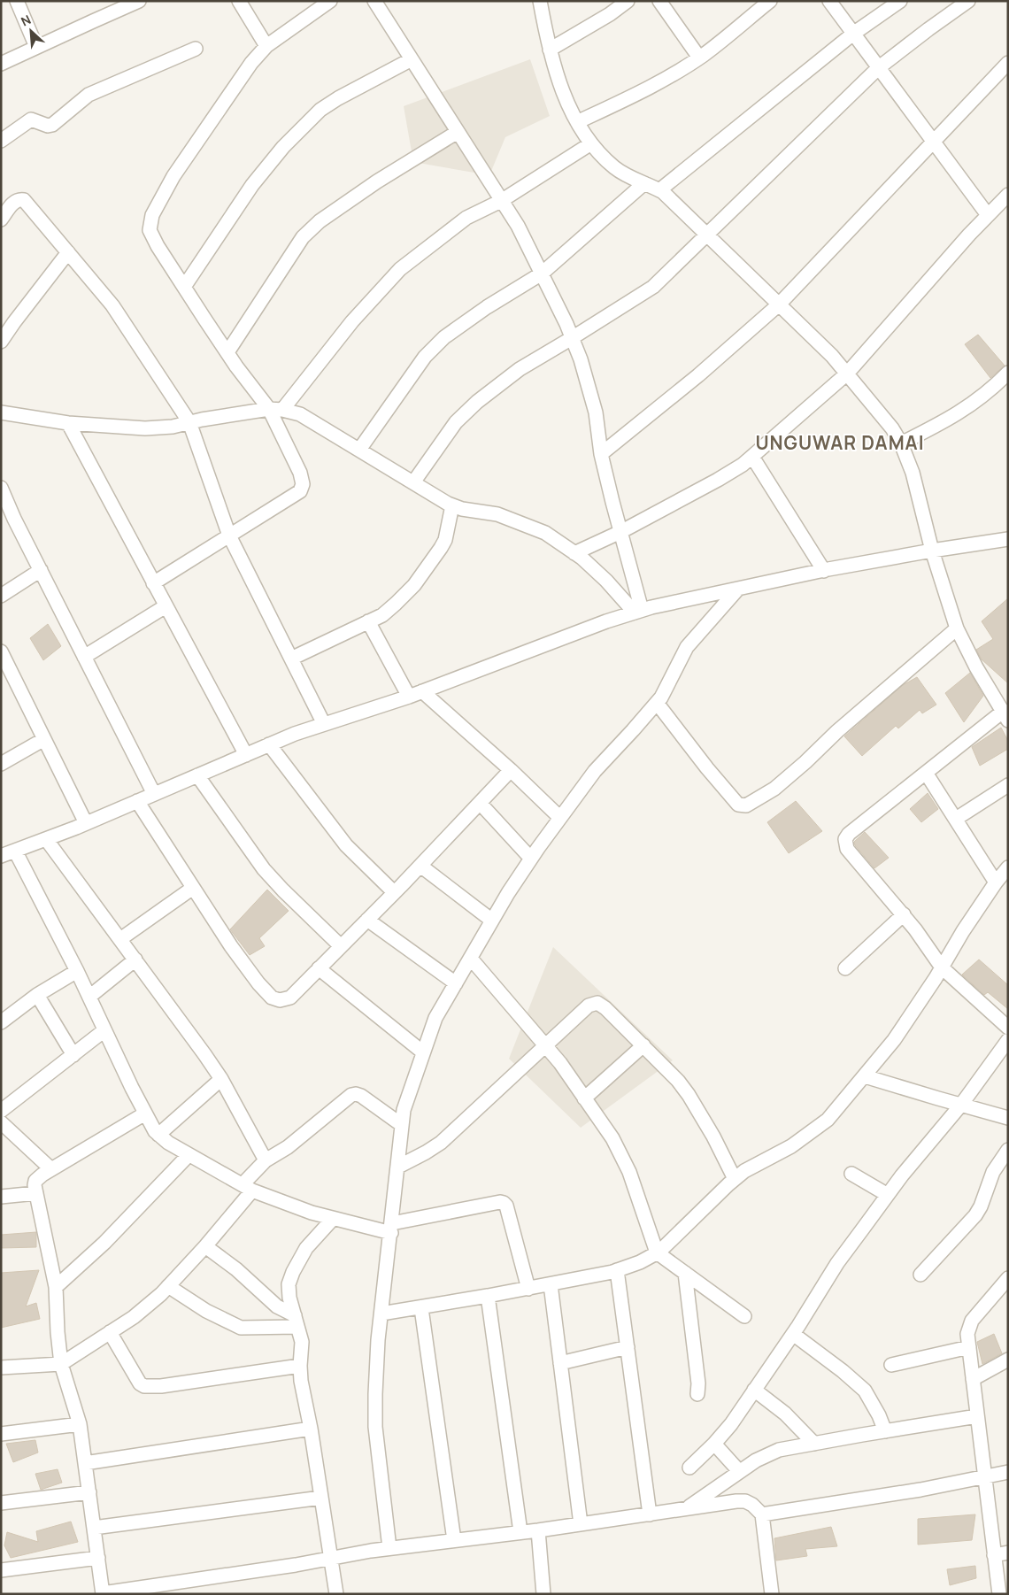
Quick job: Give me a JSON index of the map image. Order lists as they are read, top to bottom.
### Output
{
  "districts": ["UNGUWAR DAMAI"],
  "north": "top left"
}
